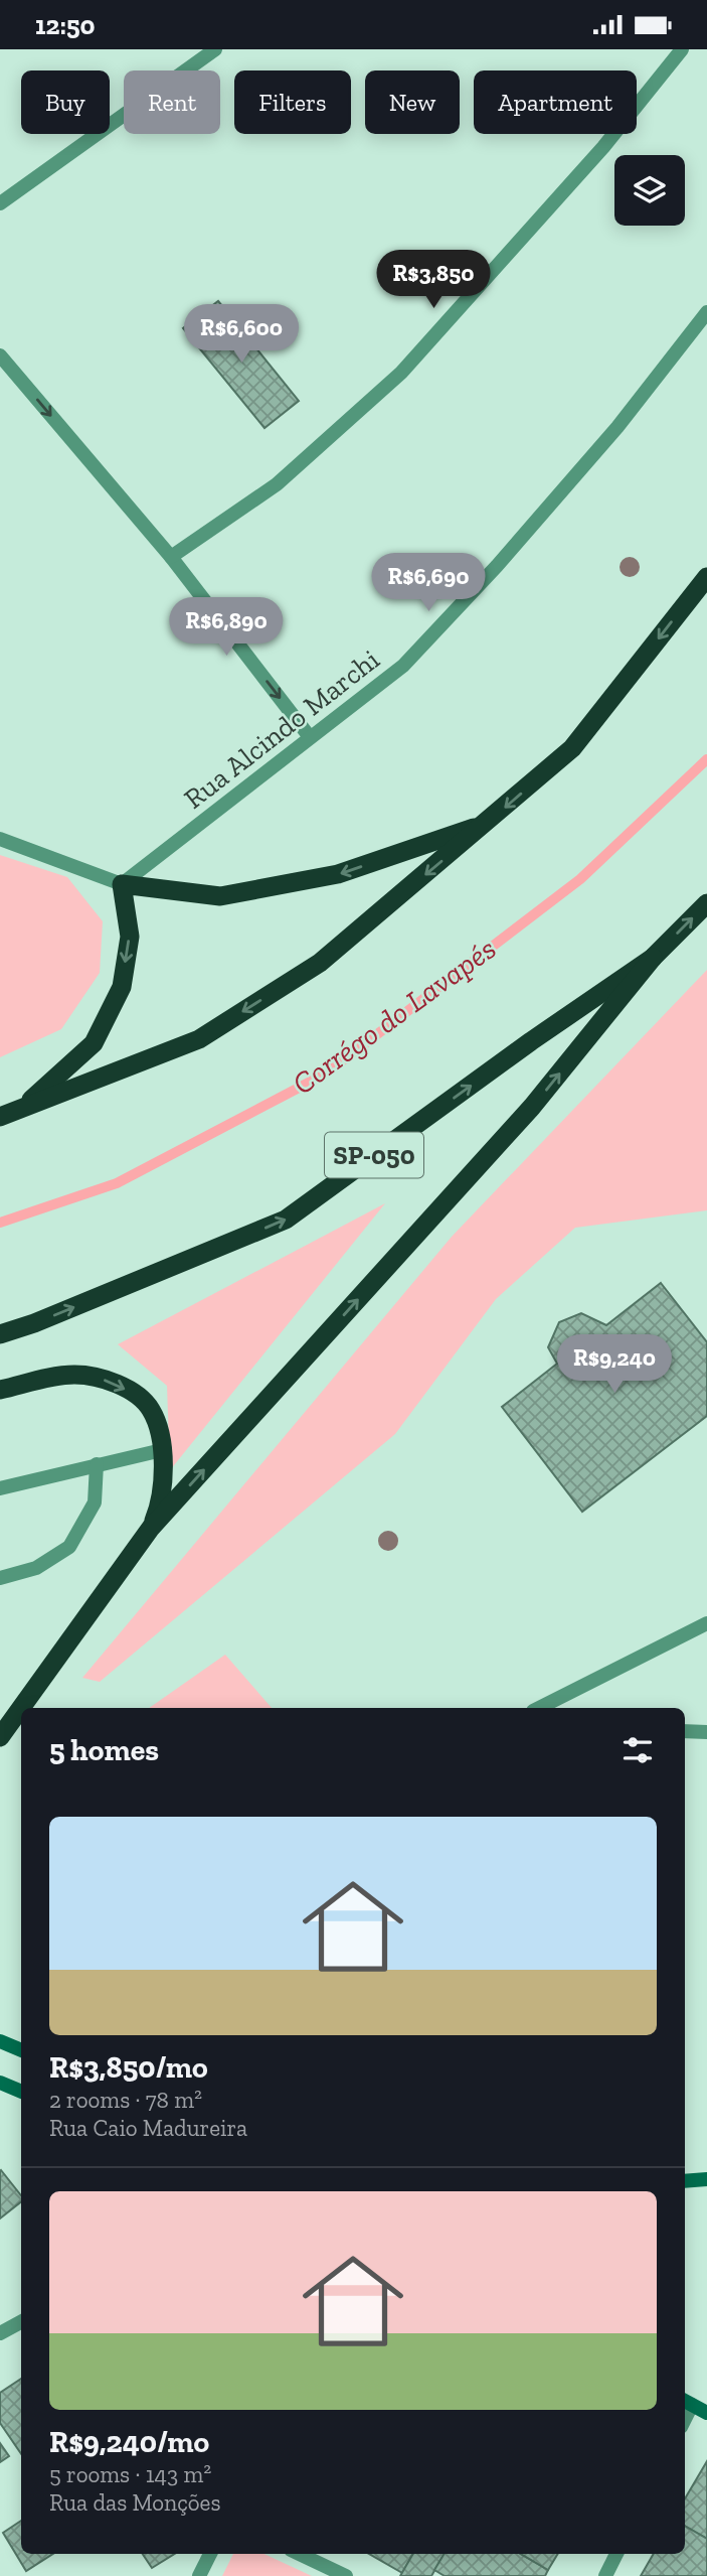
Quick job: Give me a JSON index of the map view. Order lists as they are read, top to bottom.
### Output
{
  "streets": {
    "highway": ["SP-050"],
    "street": ["Rua Alcindo Marchi"]
  },
  "water": ["Corrégo do Lavapés"],
  "page": {
    "status": "12:50",
    "chip": [
      "Buy",
      "Rent",
      "Filters",
      "New",
      "Apartment"
    ],
    "price": [
      "R$3,850",
      "R$6,600",
      "R$6,690",
      "R$6,890",
      "R$9,240"
    ],
    "heading": "5 homes",
    "list": [
      {
        "name": "R$3,850/mo",
        "note": "2 rooms · 78 m² · Rua Caio Madureira"
      },
      {
        "name": "R$9,240/mo",
        "note": "5 rooms · 143 m² · Rua das Monções"
      }
    ]
  }
}
